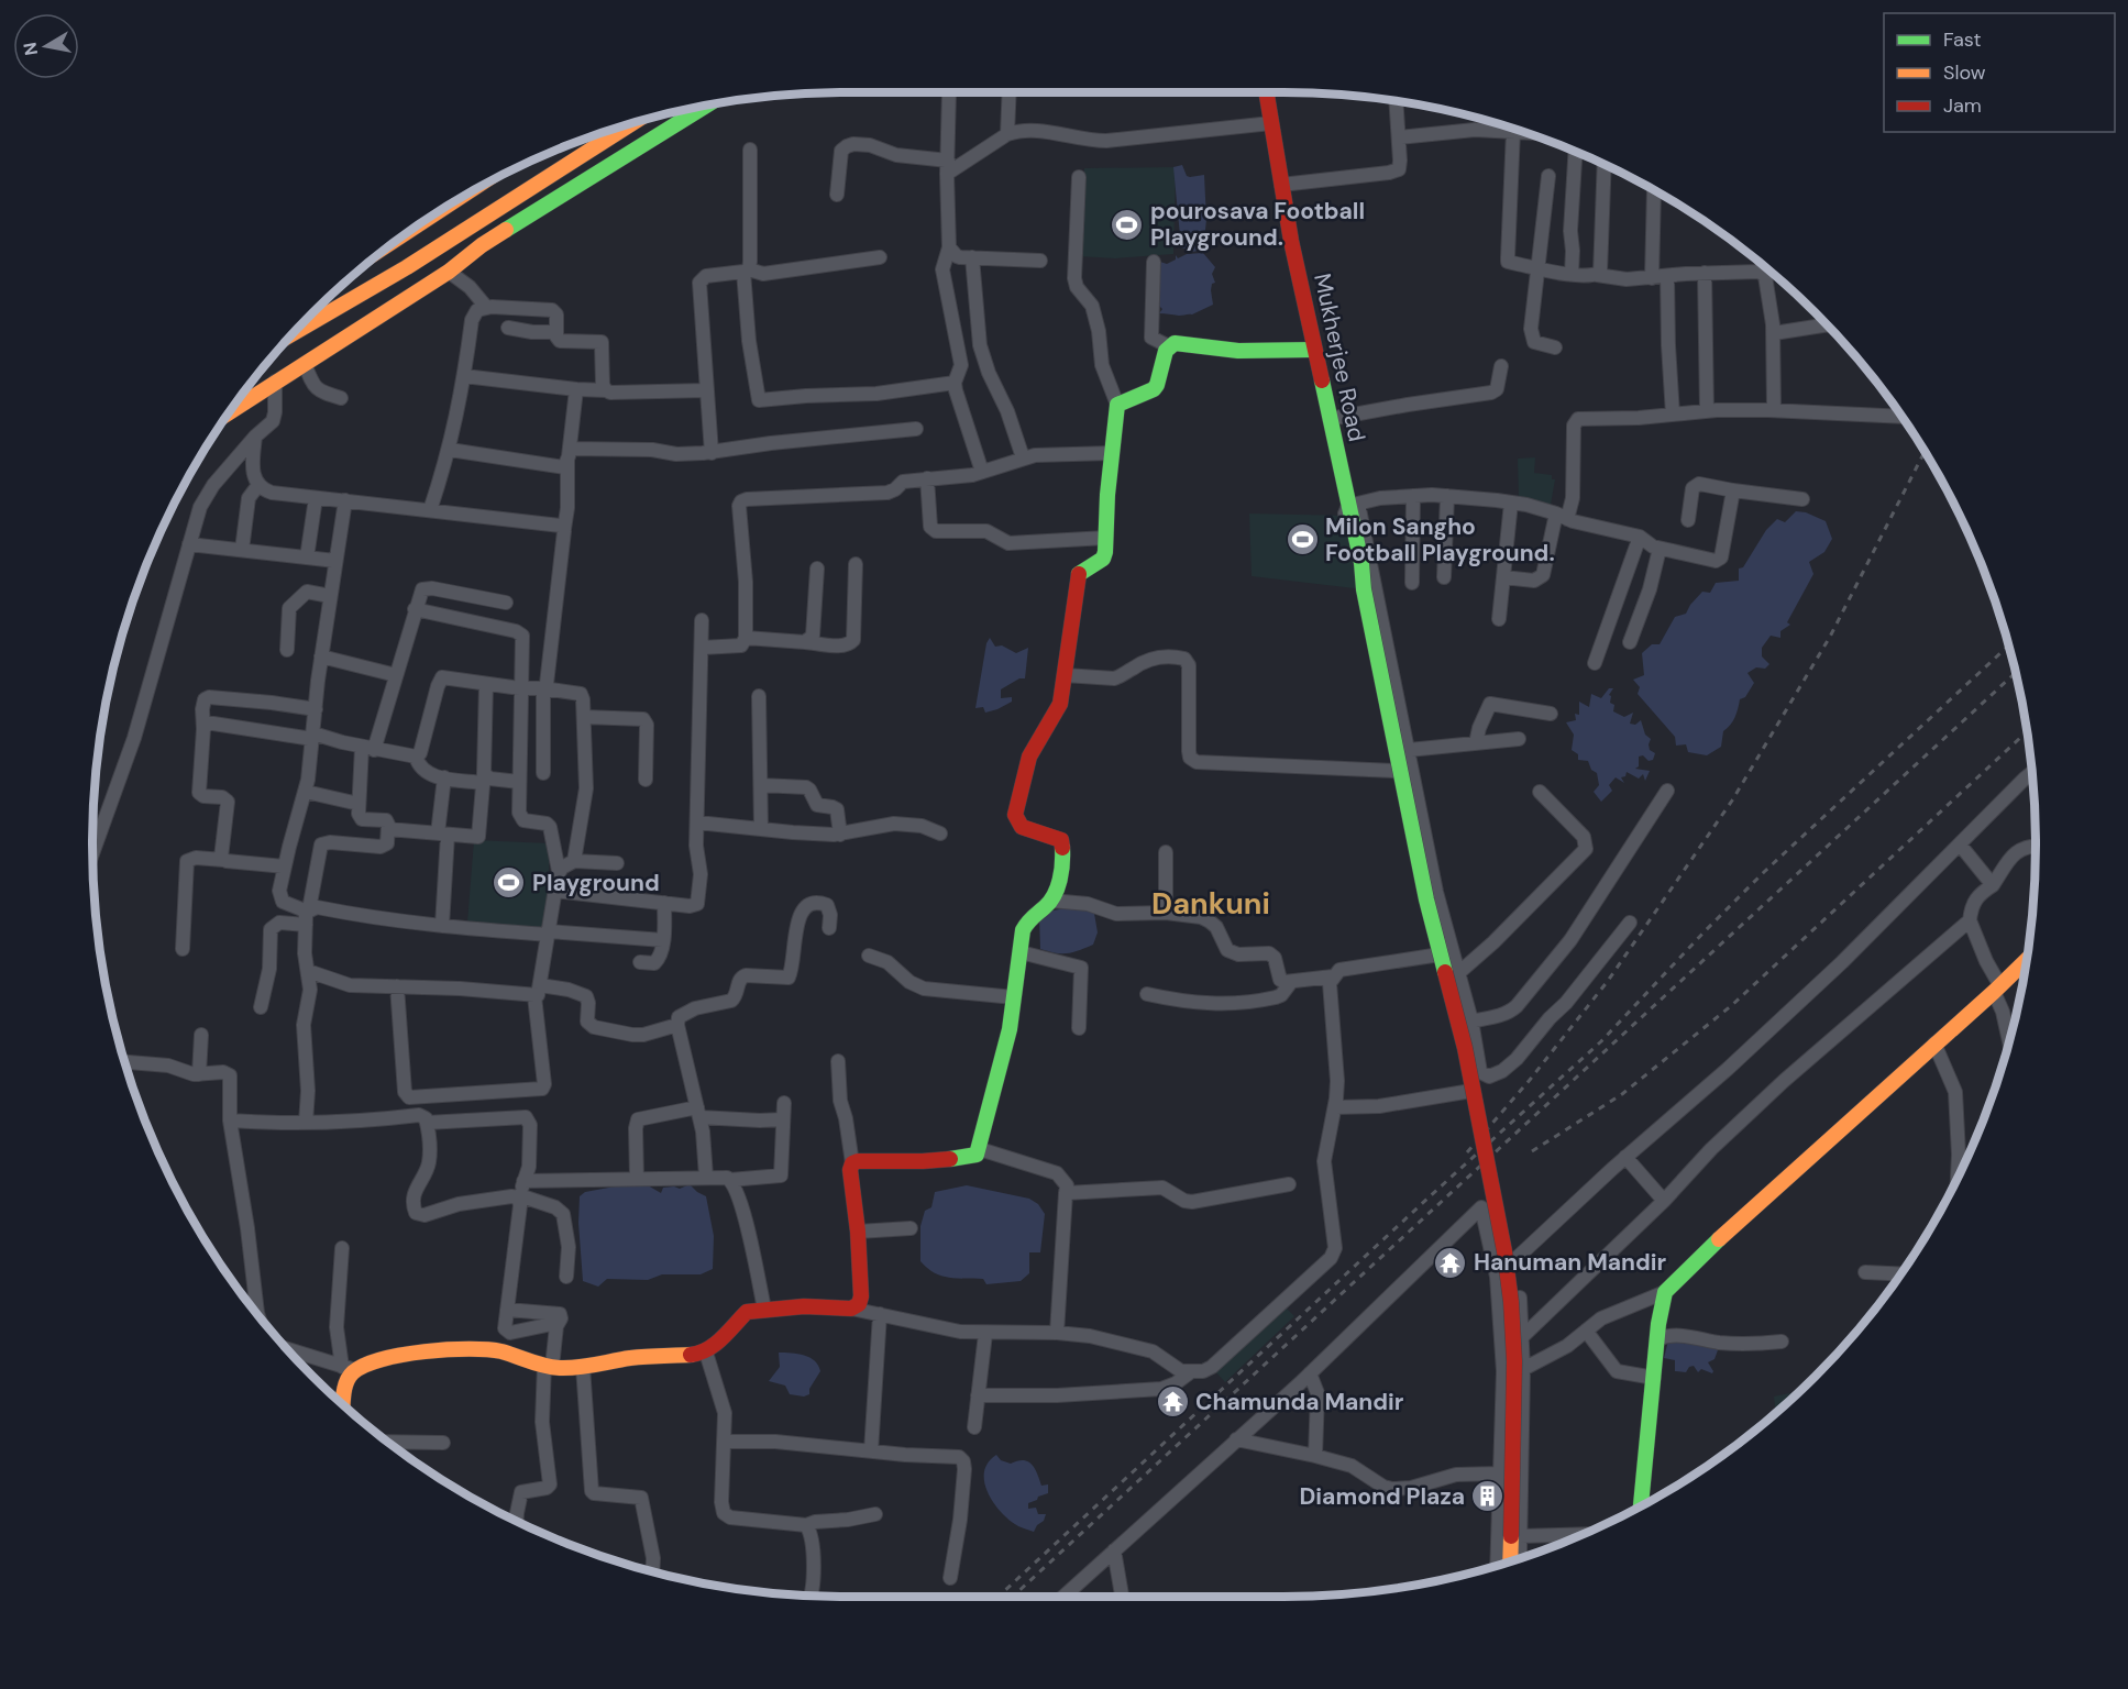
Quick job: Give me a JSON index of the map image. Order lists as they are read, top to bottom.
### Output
{
  "streets": {
    "main road": ["Mukherjee Road"]
  },
  "districts": ["Dankuni"],
  "places": {
    "sports": ["pourosava Football Playground.", "Milon Sangho Football Playground.", "Playground"],
    "temple": ["Hanuman Mandir", "Chamunda Mandir"],
    "building": ["Diamond Plaza"]
  },
  "legend": ["Fast", "Slow", "Jam"],
  "north": "left"
}
